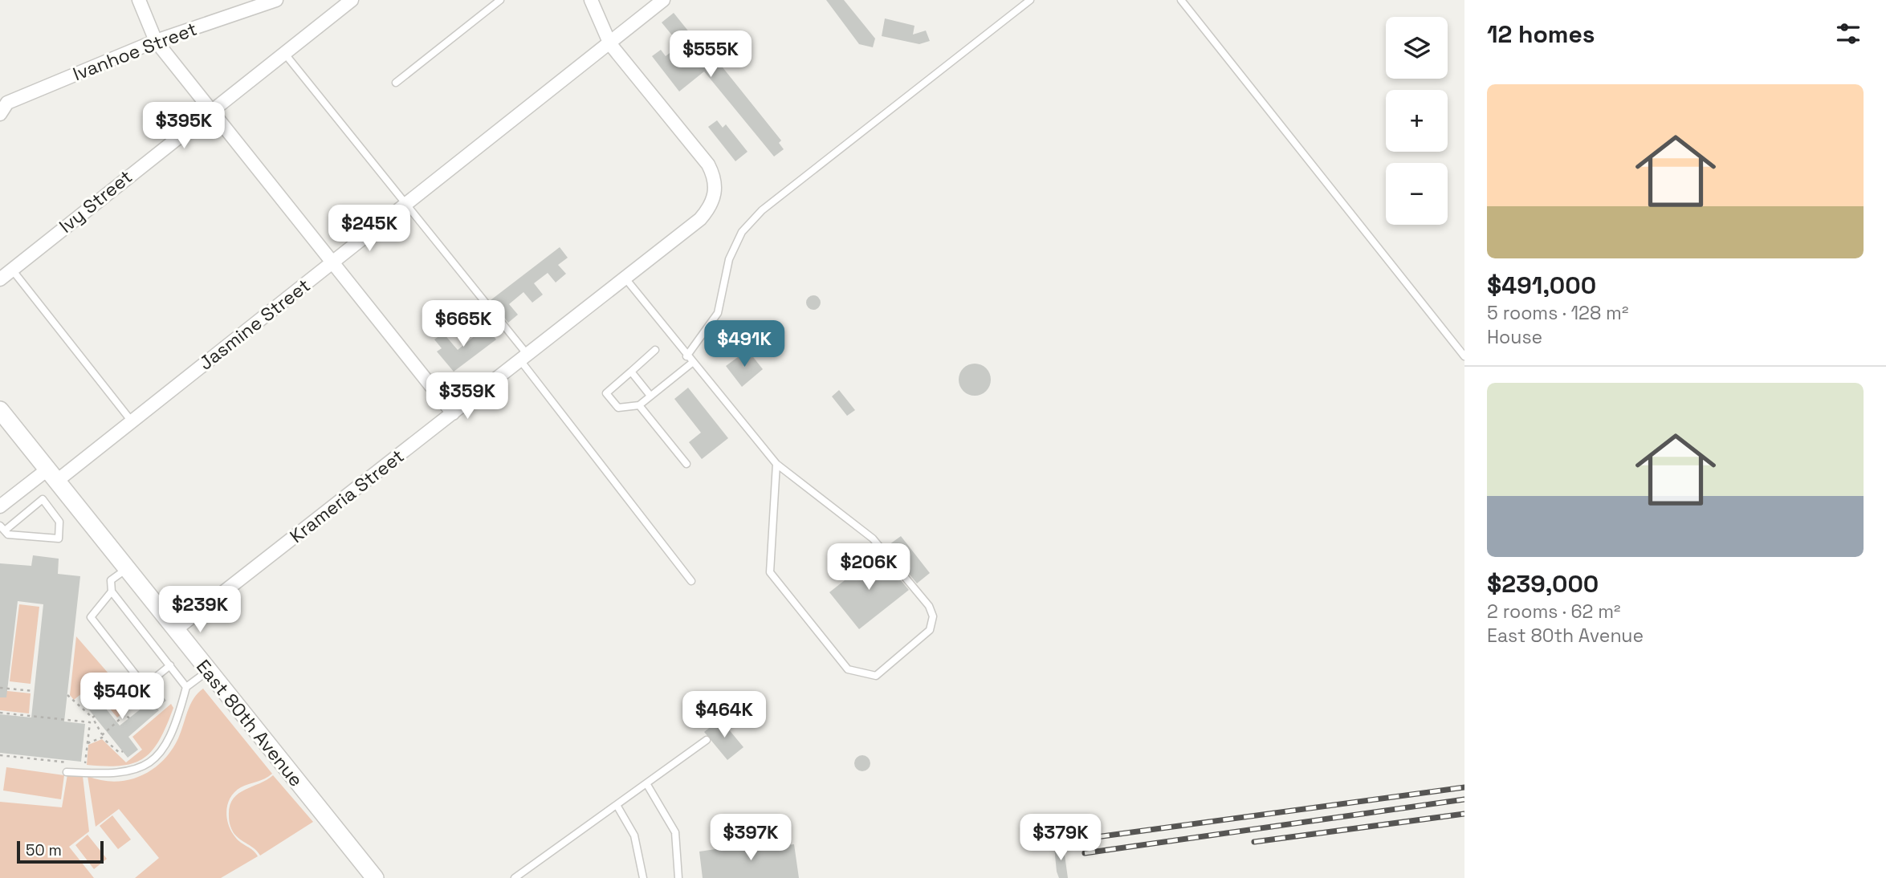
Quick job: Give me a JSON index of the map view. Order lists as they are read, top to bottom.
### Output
{
  "streets": {
    "street": [
      "Ivanhoe Street",
      "Ivy Street",
      "Jasmine Street",
      "Krameria Street",
      "East 80th Avenue"
    ]
  },
  "crossings": [
    ["Jasmine Street", "Krameria Street"],
    ["Jasmine Street", "East 80th Avenue"],
    ["Krameria Street", "East 80th Avenue"]
  ],
  "scale_bar": "50 m",
  "page": {
    "heading": "12 homes",
    "map_buttons": ["+", "−"],
    "price": [
      "$555K",
      "$395K",
      "$245K",
      "$665K",
      "$491K",
      "$359K",
      "$206K",
      "$239K",
      "$540K",
      "$464K",
      "$397K",
      "$379K"
    ],
    "list": [
      {
        "name": "$491,000",
        "note": "5 rooms · 128 m² · House"
      },
      {
        "name": "$239,000",
        "note": "2 rooms · 62 m² · East 80th Avenue"
      }
    ],
    "scale": "50 m"
  }
}
